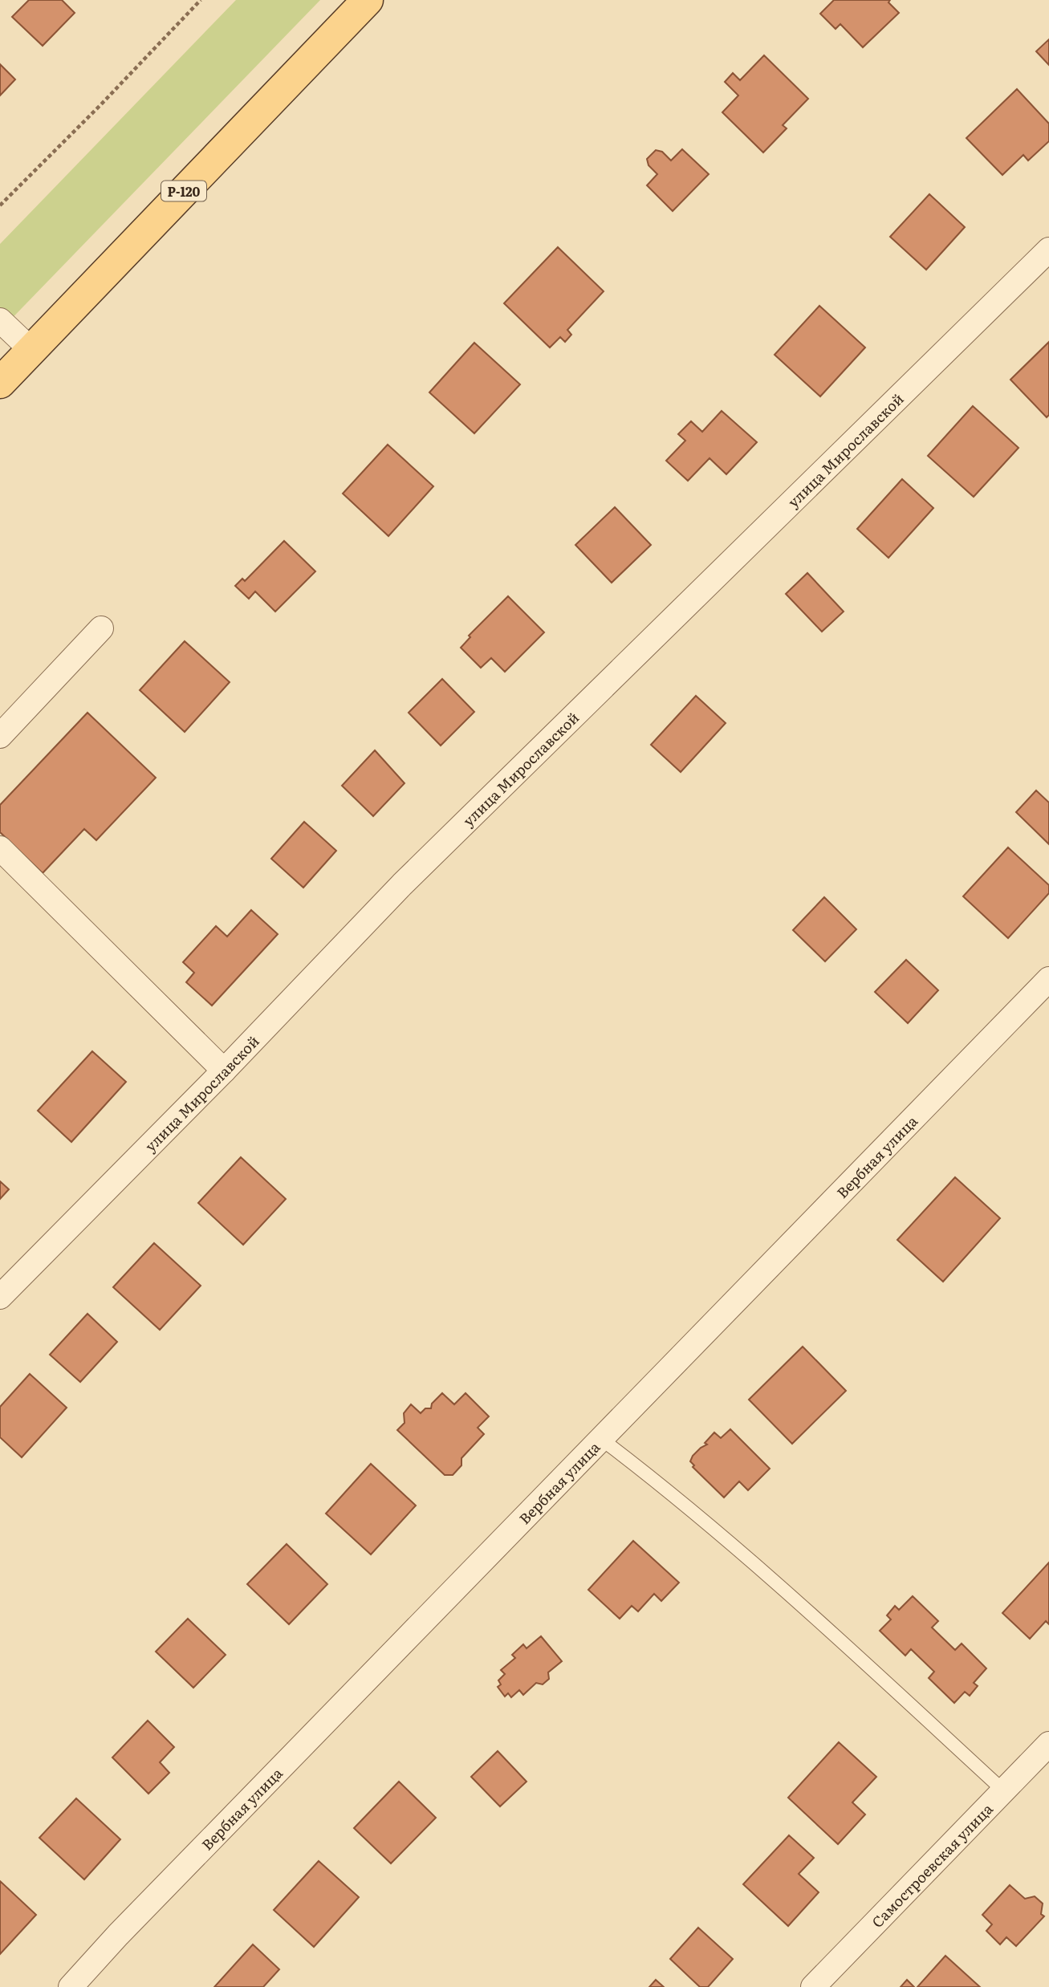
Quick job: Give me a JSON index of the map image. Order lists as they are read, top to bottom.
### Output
{
  "streets": {
    "main road": ["Р-120"],
    "street": ["улица Мирославской", "Вербная улица", "Самостроевская улица"]
  }
}
